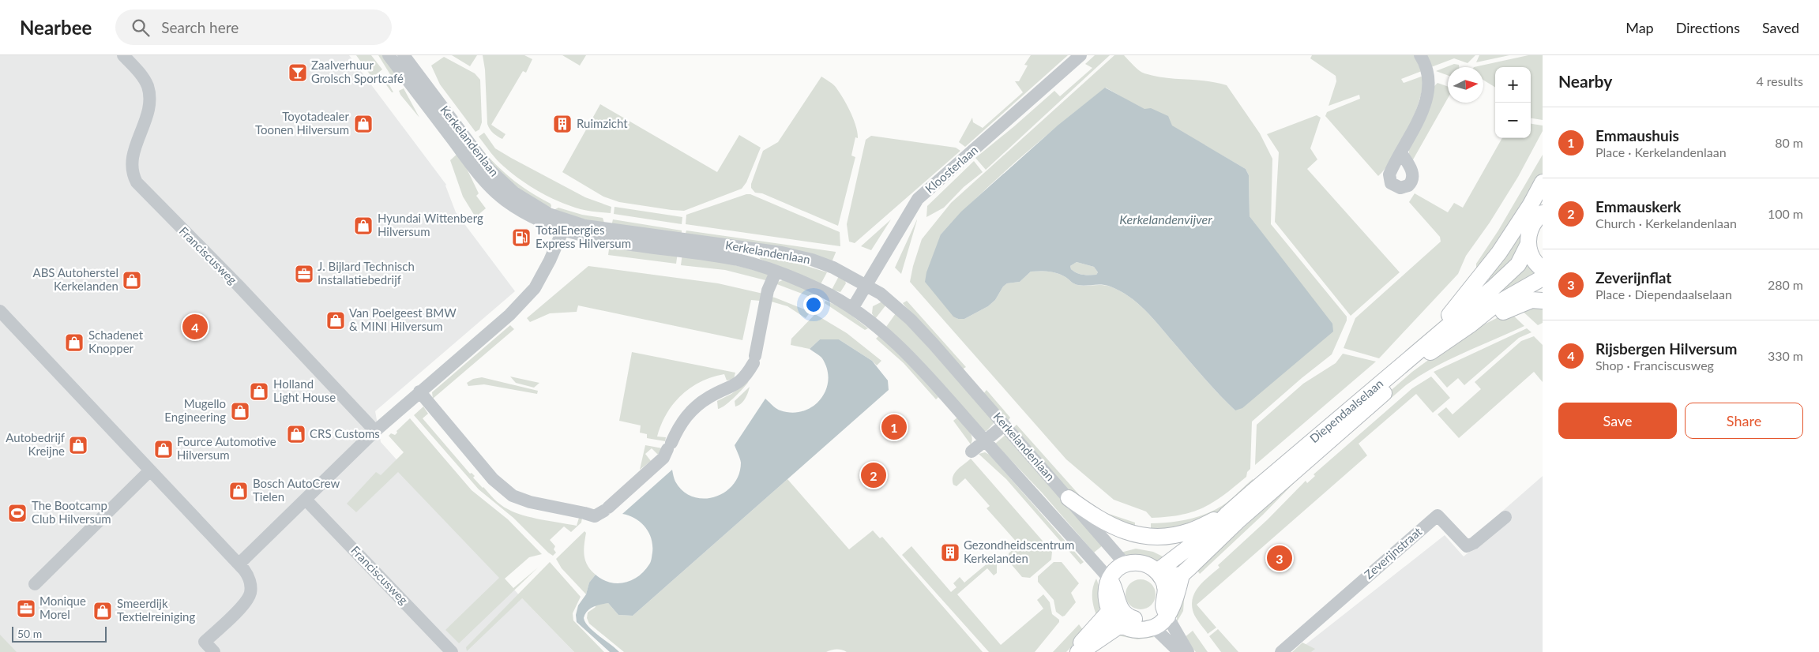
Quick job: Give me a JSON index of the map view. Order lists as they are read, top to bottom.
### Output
{
  "streets": {
    "main road": ["Diependaalselaan"],
    "street": [
      "Kerkelandenlaan",
      "Kloosterlaan",
      "Franciscusweg",
      "Zeverijnstraat"
    ]
  },
  "crossings": [
    ["Kerkelandenlaan", "Kloosterlaan"],
    ["Kerkelandenlaan", "Diependaalselaan"]
  ],
  "water": ["Kerkelandenvijver"],
  "places": {
    "bar": ["Zaalverhuur Grolsch Sportcafé"],
    "shop": [
      "Toyotadealer Toonen Hilversum",
      "Hyundai Wittenberg Hilversum",
      "ABS Autoherstel Kerkelanden",
      "Van Poelgeest BMW & MINI Hilversum",
      "Schadenet Knopper",
      "Holland Light House",
      "Mugello Engineering",
      "CRS Customs",
      "Autobedrijf Kreijne",
      "Fource Automotive Hilversum",
      "Bosch AutoCrew Tielen",
      "Smeerdijk Textielreiniging"
    ],
    "building": ["Ruimzicht", "Gezondheidscentrum Kerkelanden"],
    "fuel station": ["TotalEnergies Express Hilversum"],
    "office": ["J. Bijlard Technisch Installatiebedrijf", "Monique Morel"],
    "sports": ["The Bootcamp Club Hilversum"]
  },
  "scale_bar": "50 m",
  "north": "right",
  "page": {
    "header": "Nearbee",
    "search": "Search here",
    "nav": ["Map", "Directions", "Saved"],
    "heading": ["Nearby", "4 results"],
    "map_buttons": ["+", "−"],
    "list": [
      {
        "mark": "1",
        "name": "Emmaushuis",
        "note": "Place · Kerkelandenlaan",
        "value": "80 m"
      },
      {
        "mark": "2",
        "name": "Emmauskerk",
        "note": "Church · Kerkelandenlaan",
        "value": "100 m"
      },
      {
        "mark": "3",
        "name": "Zeverijnflat",
        "note": "Place · Diependaalselaan",
        "value": "280 m"
      },
      {
        "mark": "4",
        "name": "Rijsbergen Hilversum",
        "note": "Shop · Franciscusweg",
        "value": "330 m"
      }
    ],
    "pins": [
      "4",
      "1",
      "2",
      "3"
    ],
    "buttons": ["Save", "Share"],
    "scale": "50 m"
  }
}
